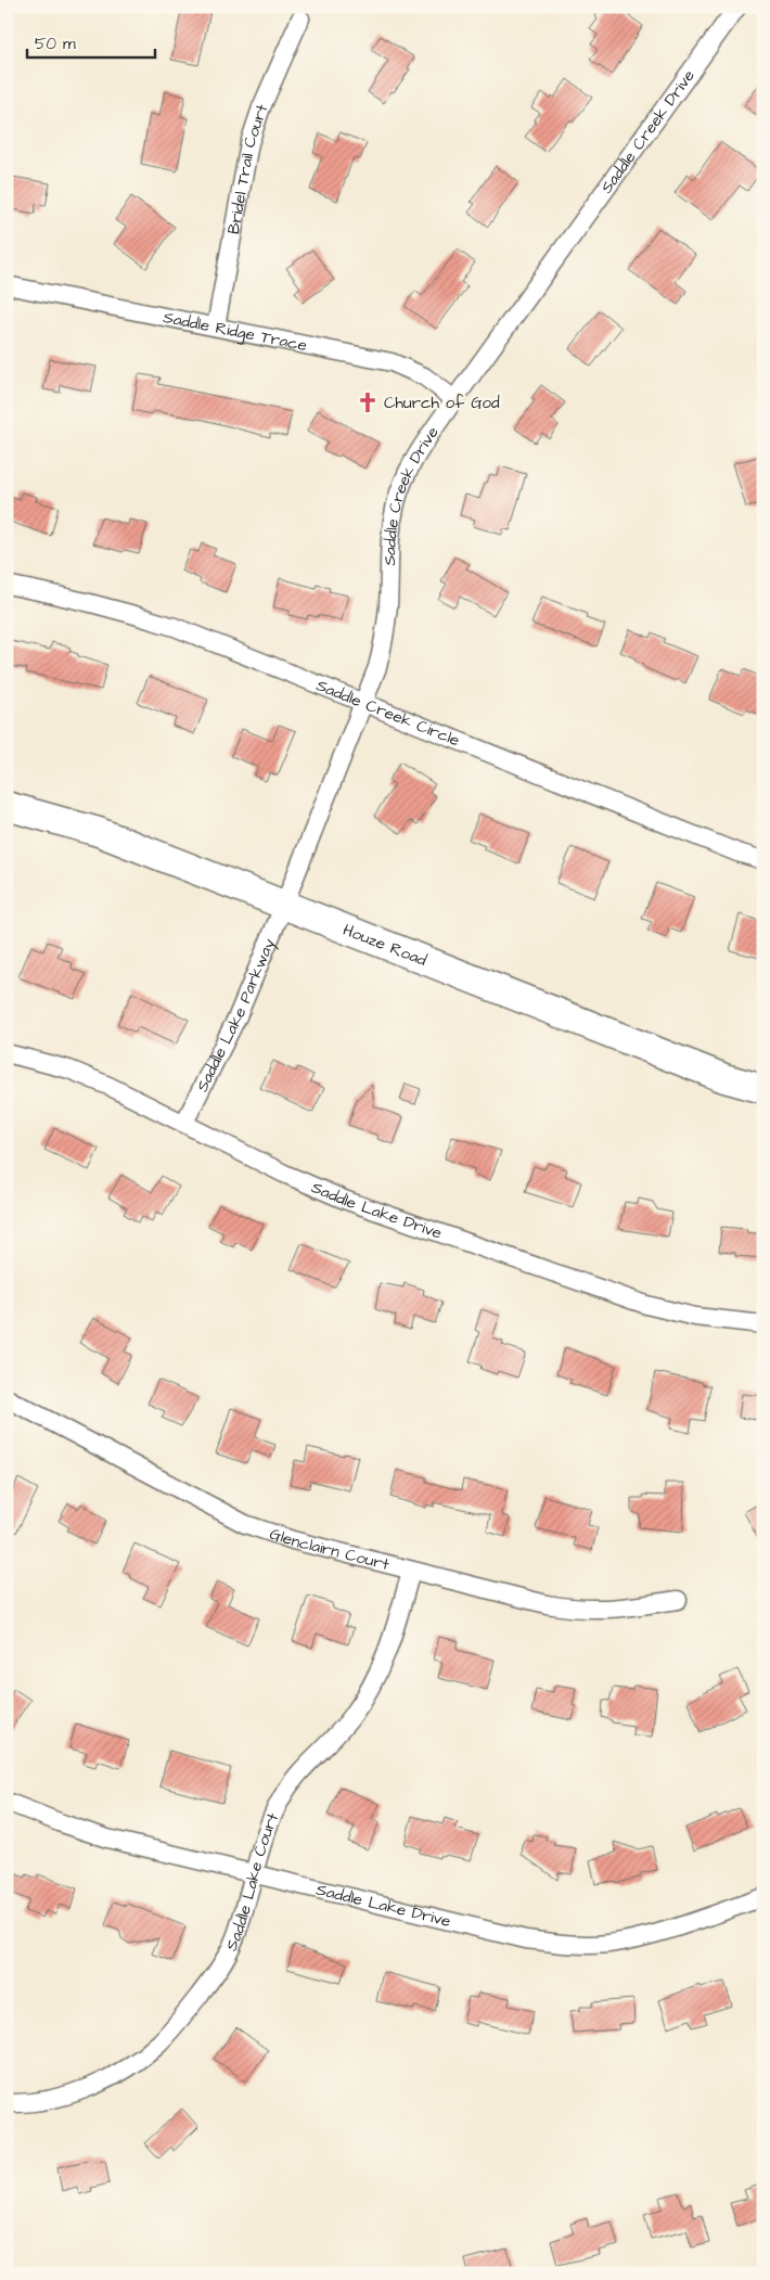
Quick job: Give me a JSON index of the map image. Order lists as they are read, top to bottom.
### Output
{
  "streets": {
    "main road": ["Houze Road"],
    "street": [
      "Saddle Creek Drive",
      "Bridel Trail Court",
      "Saddle Ridge Trace",
      "Saddle Creek Circle",
      "Saddle Lake Parkway",
      "Saddle Lake Drive",
      "Glenclairn Court",
      "Saddle Lake Court"
    ]
  },
  "crossings": [
    ["Saddle Creek Drive", "Saddle Ridge Trace"],
    ["Saddle Creek Drive", "Saddle Creek Circle"],
    ["Saddle Creek Drive", "Houze Road"],
    ["Saddle Creek Drive", "Saddle Lake Parkway"],
    ["Bridel Trail Court", "Saddle Ridge Trace"],
    ["Houze Road", "Saddle Lake Parkway"],
    ["Saddle Lake Parkway", "Saddle Lake Drive"],
    ["Saddle Lake Drive", "Saddle Lake Court"],
    ["Glenclairn Court", "Saddle Lake Court"]
  ],
  "places": {
    "church": ["Church of God"]
  },
  "scale_bar": "50 m"
}
